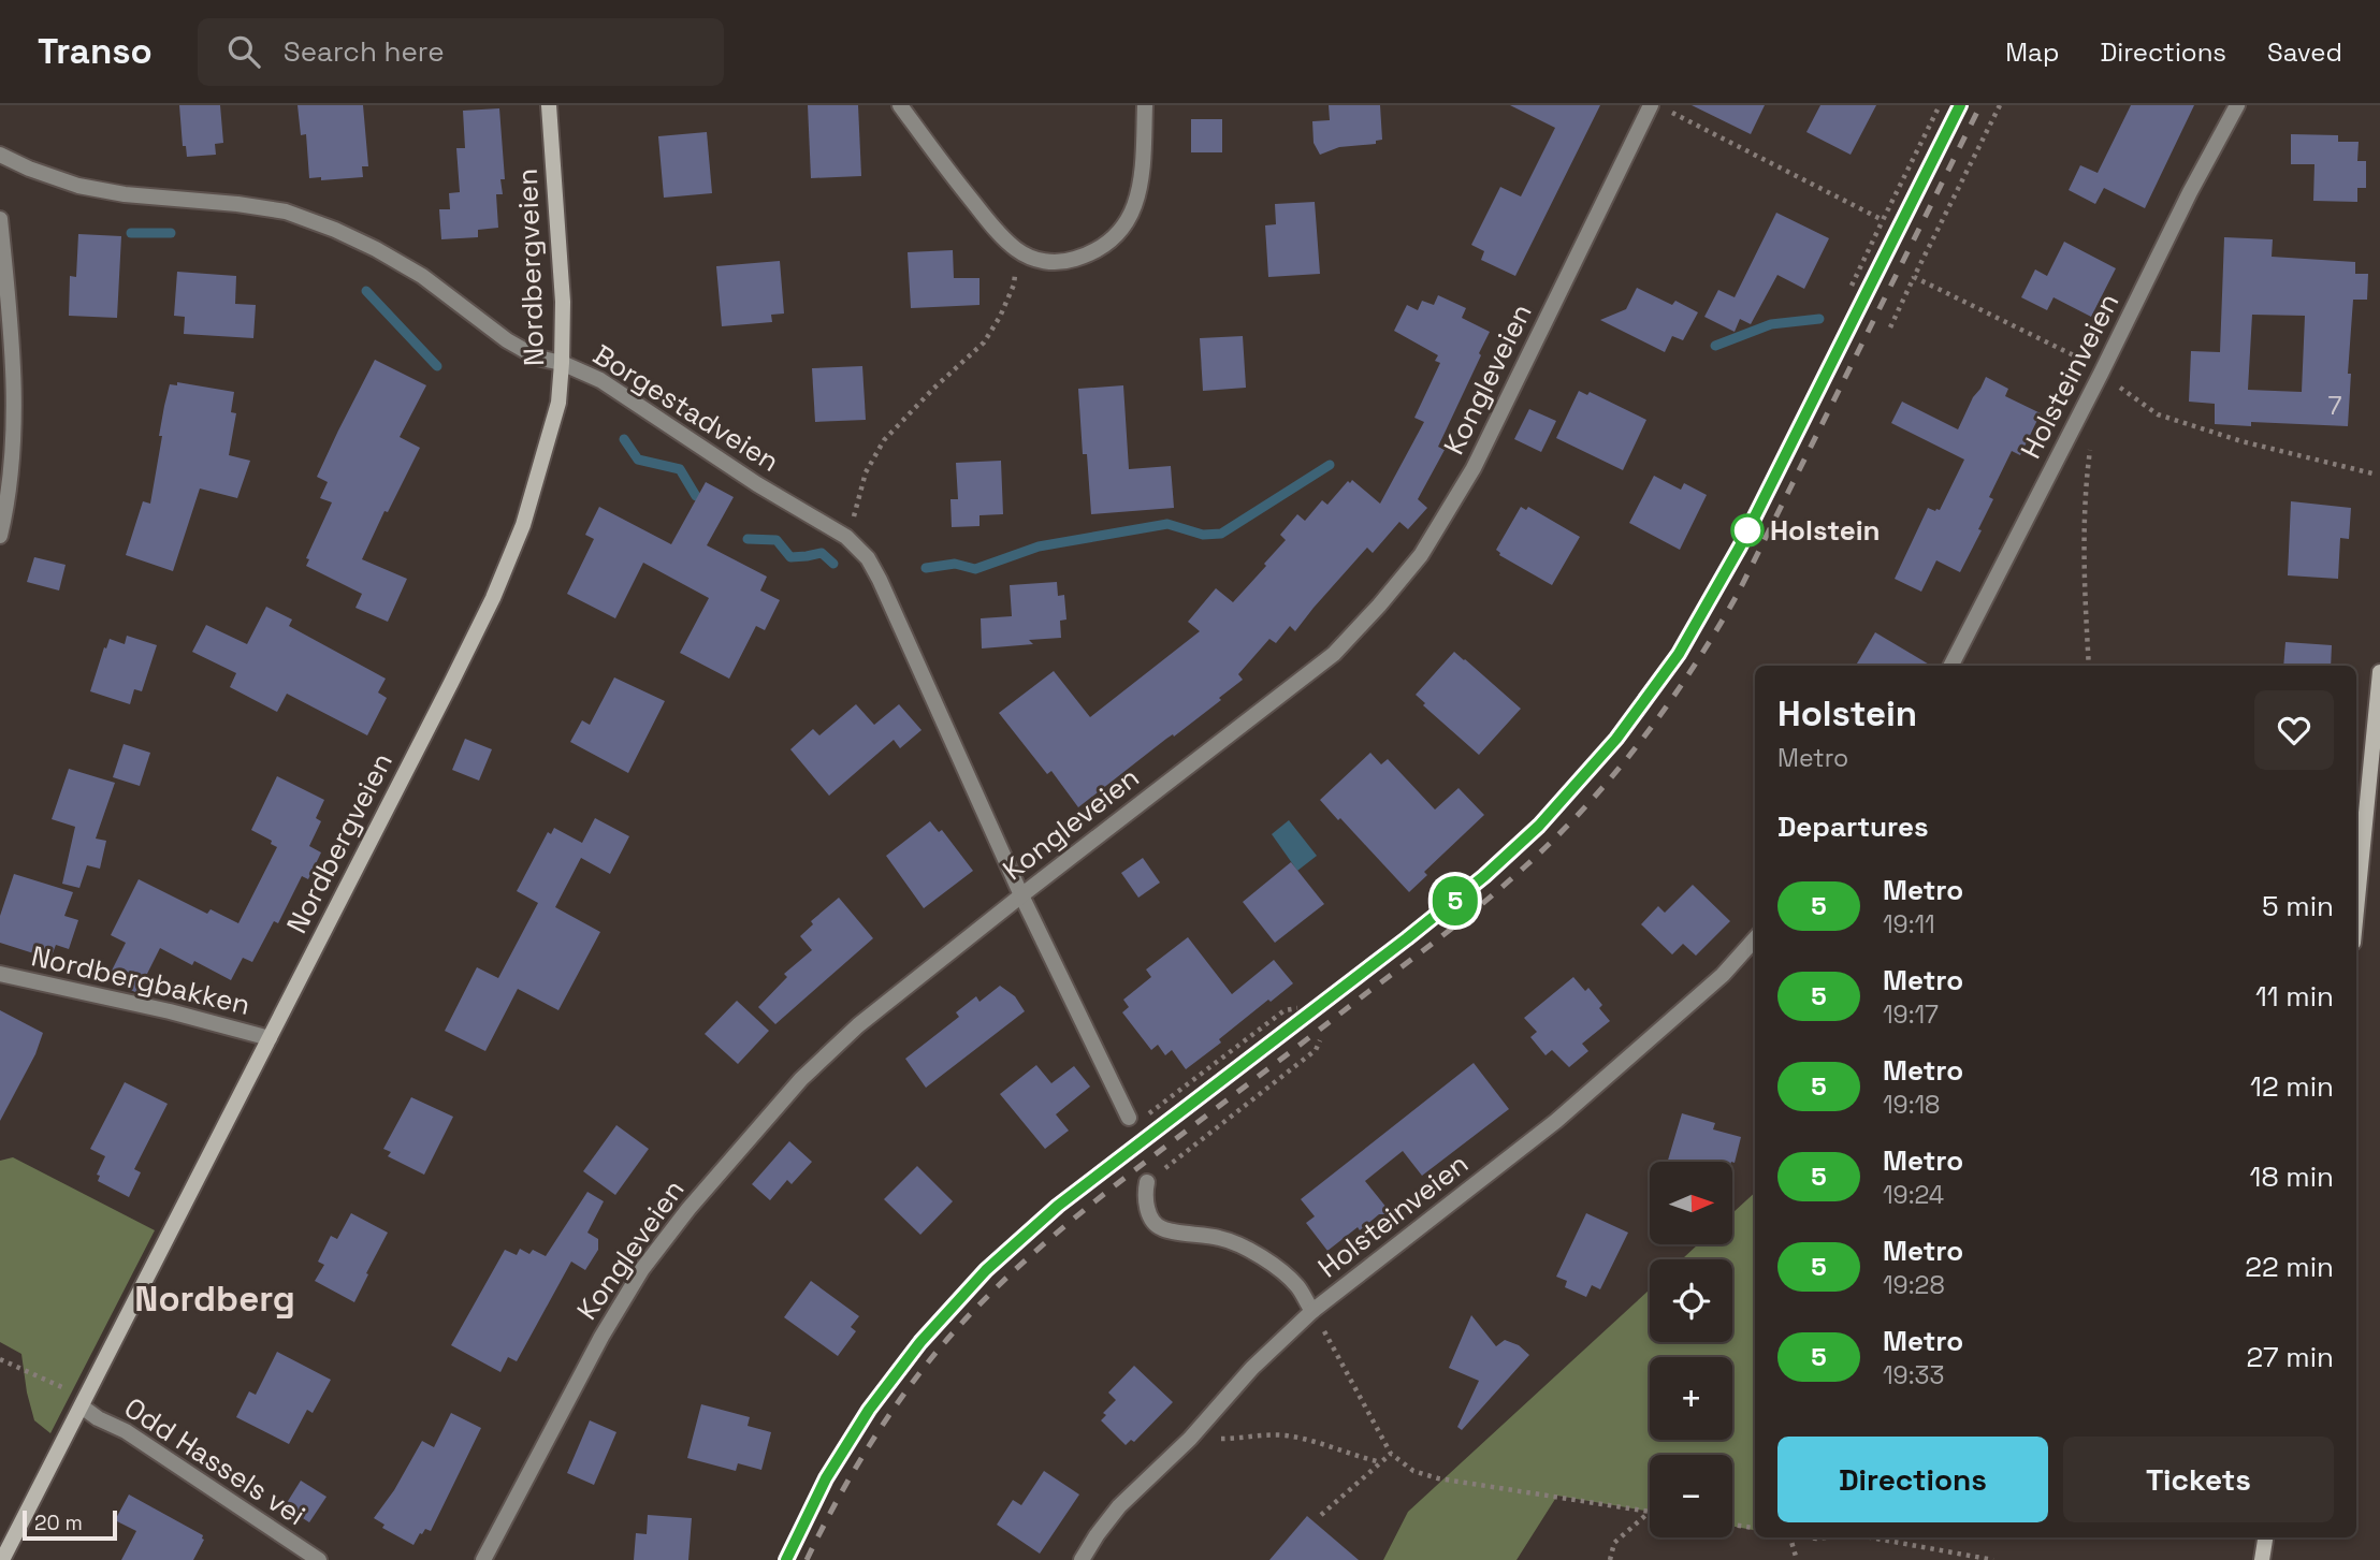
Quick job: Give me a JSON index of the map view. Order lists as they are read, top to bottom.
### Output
{
  "streets": {
    "street": [
      "Nordbergveien",
      "Holsteinveien",
      "Kongleveien",
      "Borgestadveien",
      "Nordbergbakken",
      "Odd Hassels vei"
    ]
  },
  "crossings": [
    ["Nordbergveien", "Borgestadveien"],
    ["Nordbergveien", "Nordbergbakken"],
    ["Nordbergveien", "Odd Hassels vei"],
    ["Kongleveien", "Borgestadveien"]
  ],
  "districts": ["Nordberg"],
  "places": ["Holstein"],
  "lines": ["metro line 5"],
  "house_numbers": ["7"],
  "scale_bar": "20 m",
  "north": "right",
  "page": {
    "header": "Transo",
    "search": "Search here",
    "nav": ["Map", "Directions", "Saved"],
    "on_map": "5",
    "heading": [
      ["Holstein", "Metro"],
      "Departures"
    ],
    "list": [
      {
        "mark": "5",
        "name": "Metro",
        "note": "19:11",
        "value": "5 min"
      },
      {
        "mark": "5",
        "name": "Metro",
        "note": "19:17",
        "value": "11 min"
      },
      {
        "mark": "5",
        "name": "Metro",
        "note": "19:18",
        "value": "12 min"
      },
      {
        "mark": "5",
        "name": "Metro",
        "note": "19:24",
        "value": "18 min"
      },
      {
        "mark": "5",
        "name": "Metro",
        "note": "19:28",
        "value": "22 min"
      },
      {
        "mark": "5",
        "name": "Metro",
        "note": "19:33",
        "value": "27 min"
      }
    ],
    "map_buttons": ["+", "−"],
    "buttons": ["Directions", "Tickets"],
    "scale": "20 m"
  }
}
